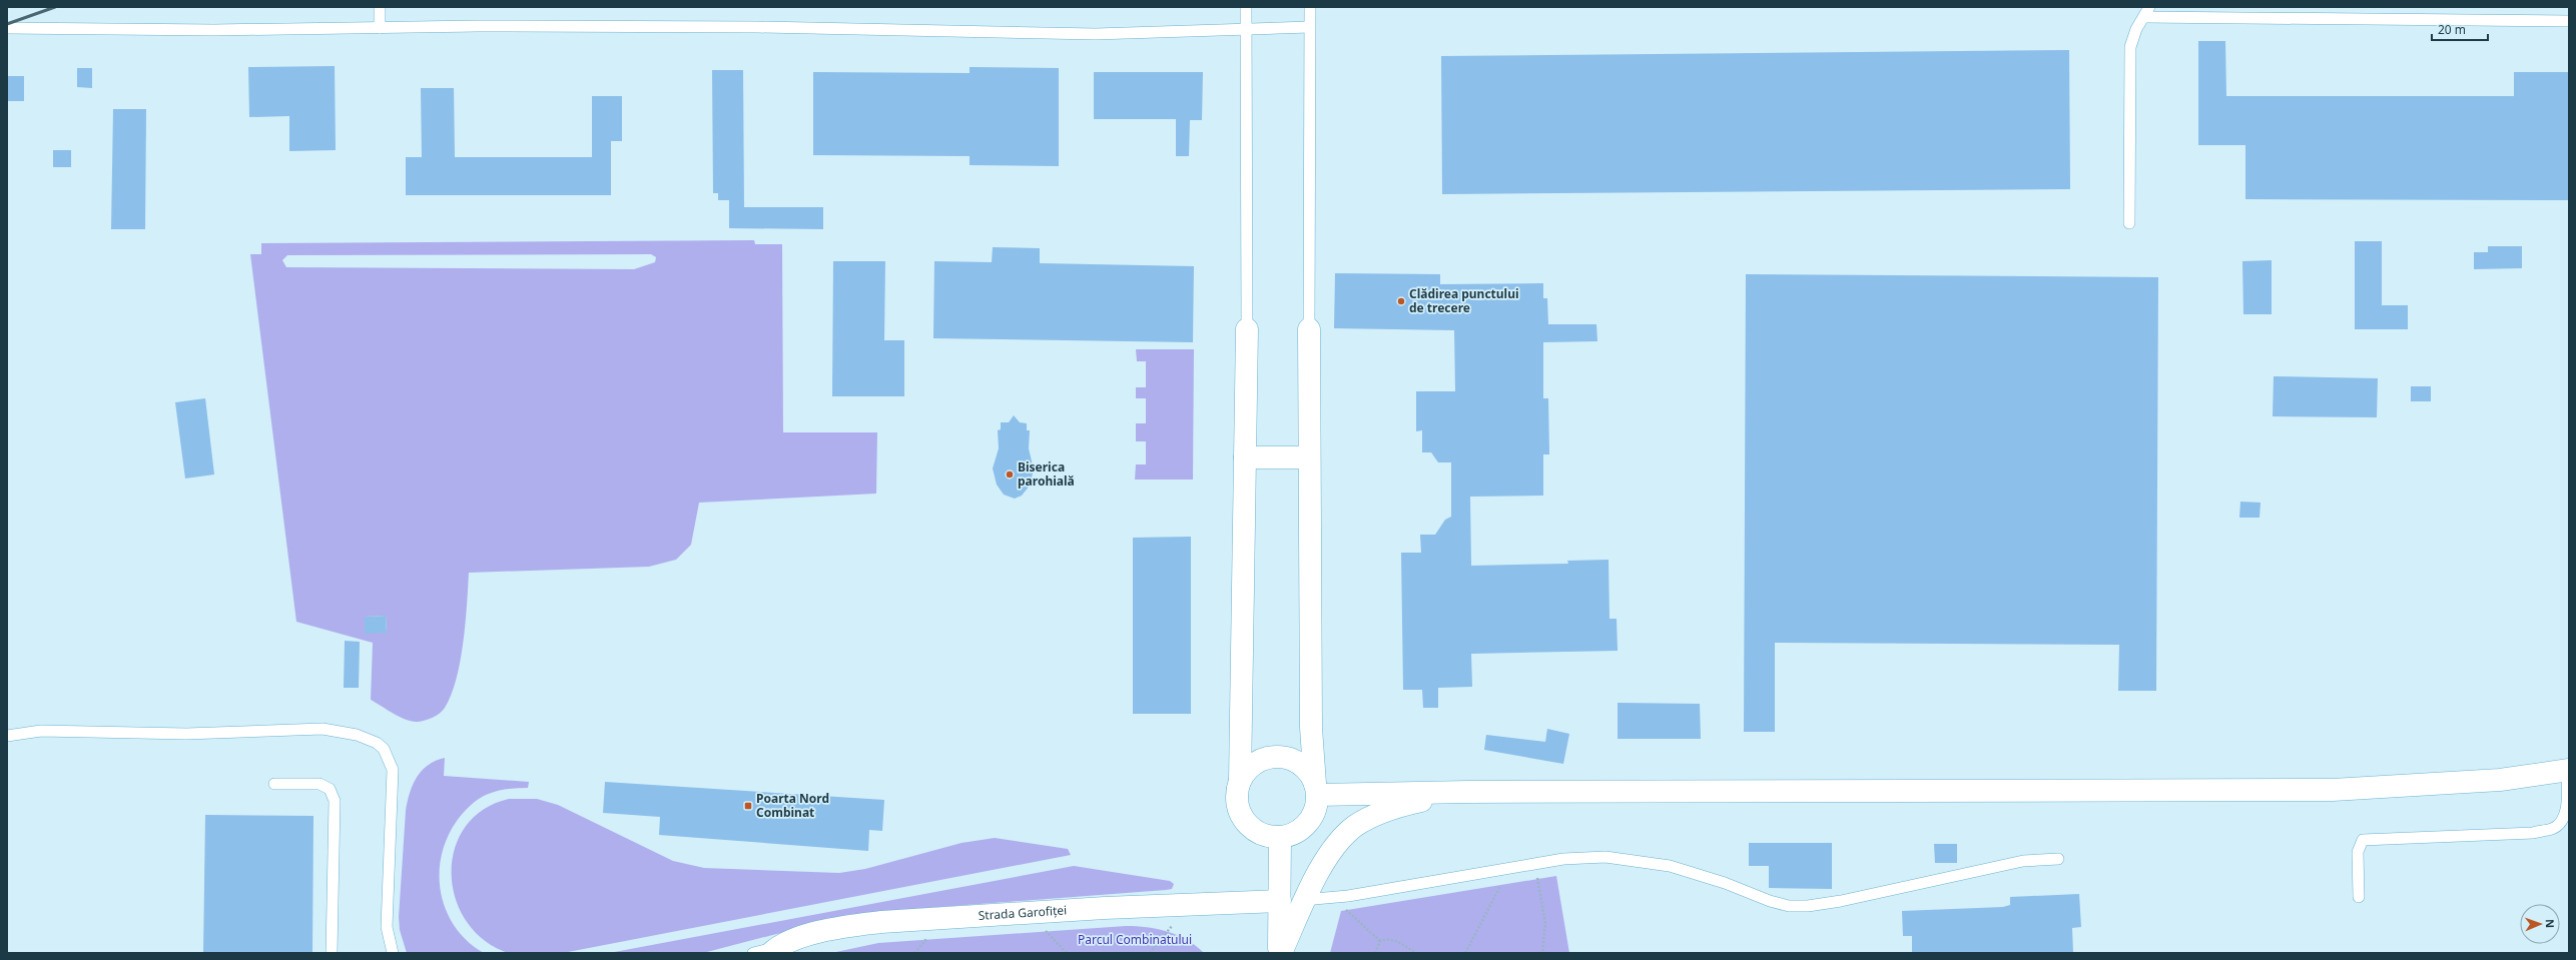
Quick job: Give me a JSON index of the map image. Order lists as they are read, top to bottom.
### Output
{
  "streets": {
    "street": ["Strada Garofiței"]
  },
  "parks": ["Parcul Combinatului"],
  "places": {
    "other": ["Clădirea punctului de trecere", "Biserica parohială"],
    "transit": ["Poarta Nord Combinat"]
  },
  "scale_bar": "20 m",
  "north": "right"
}
